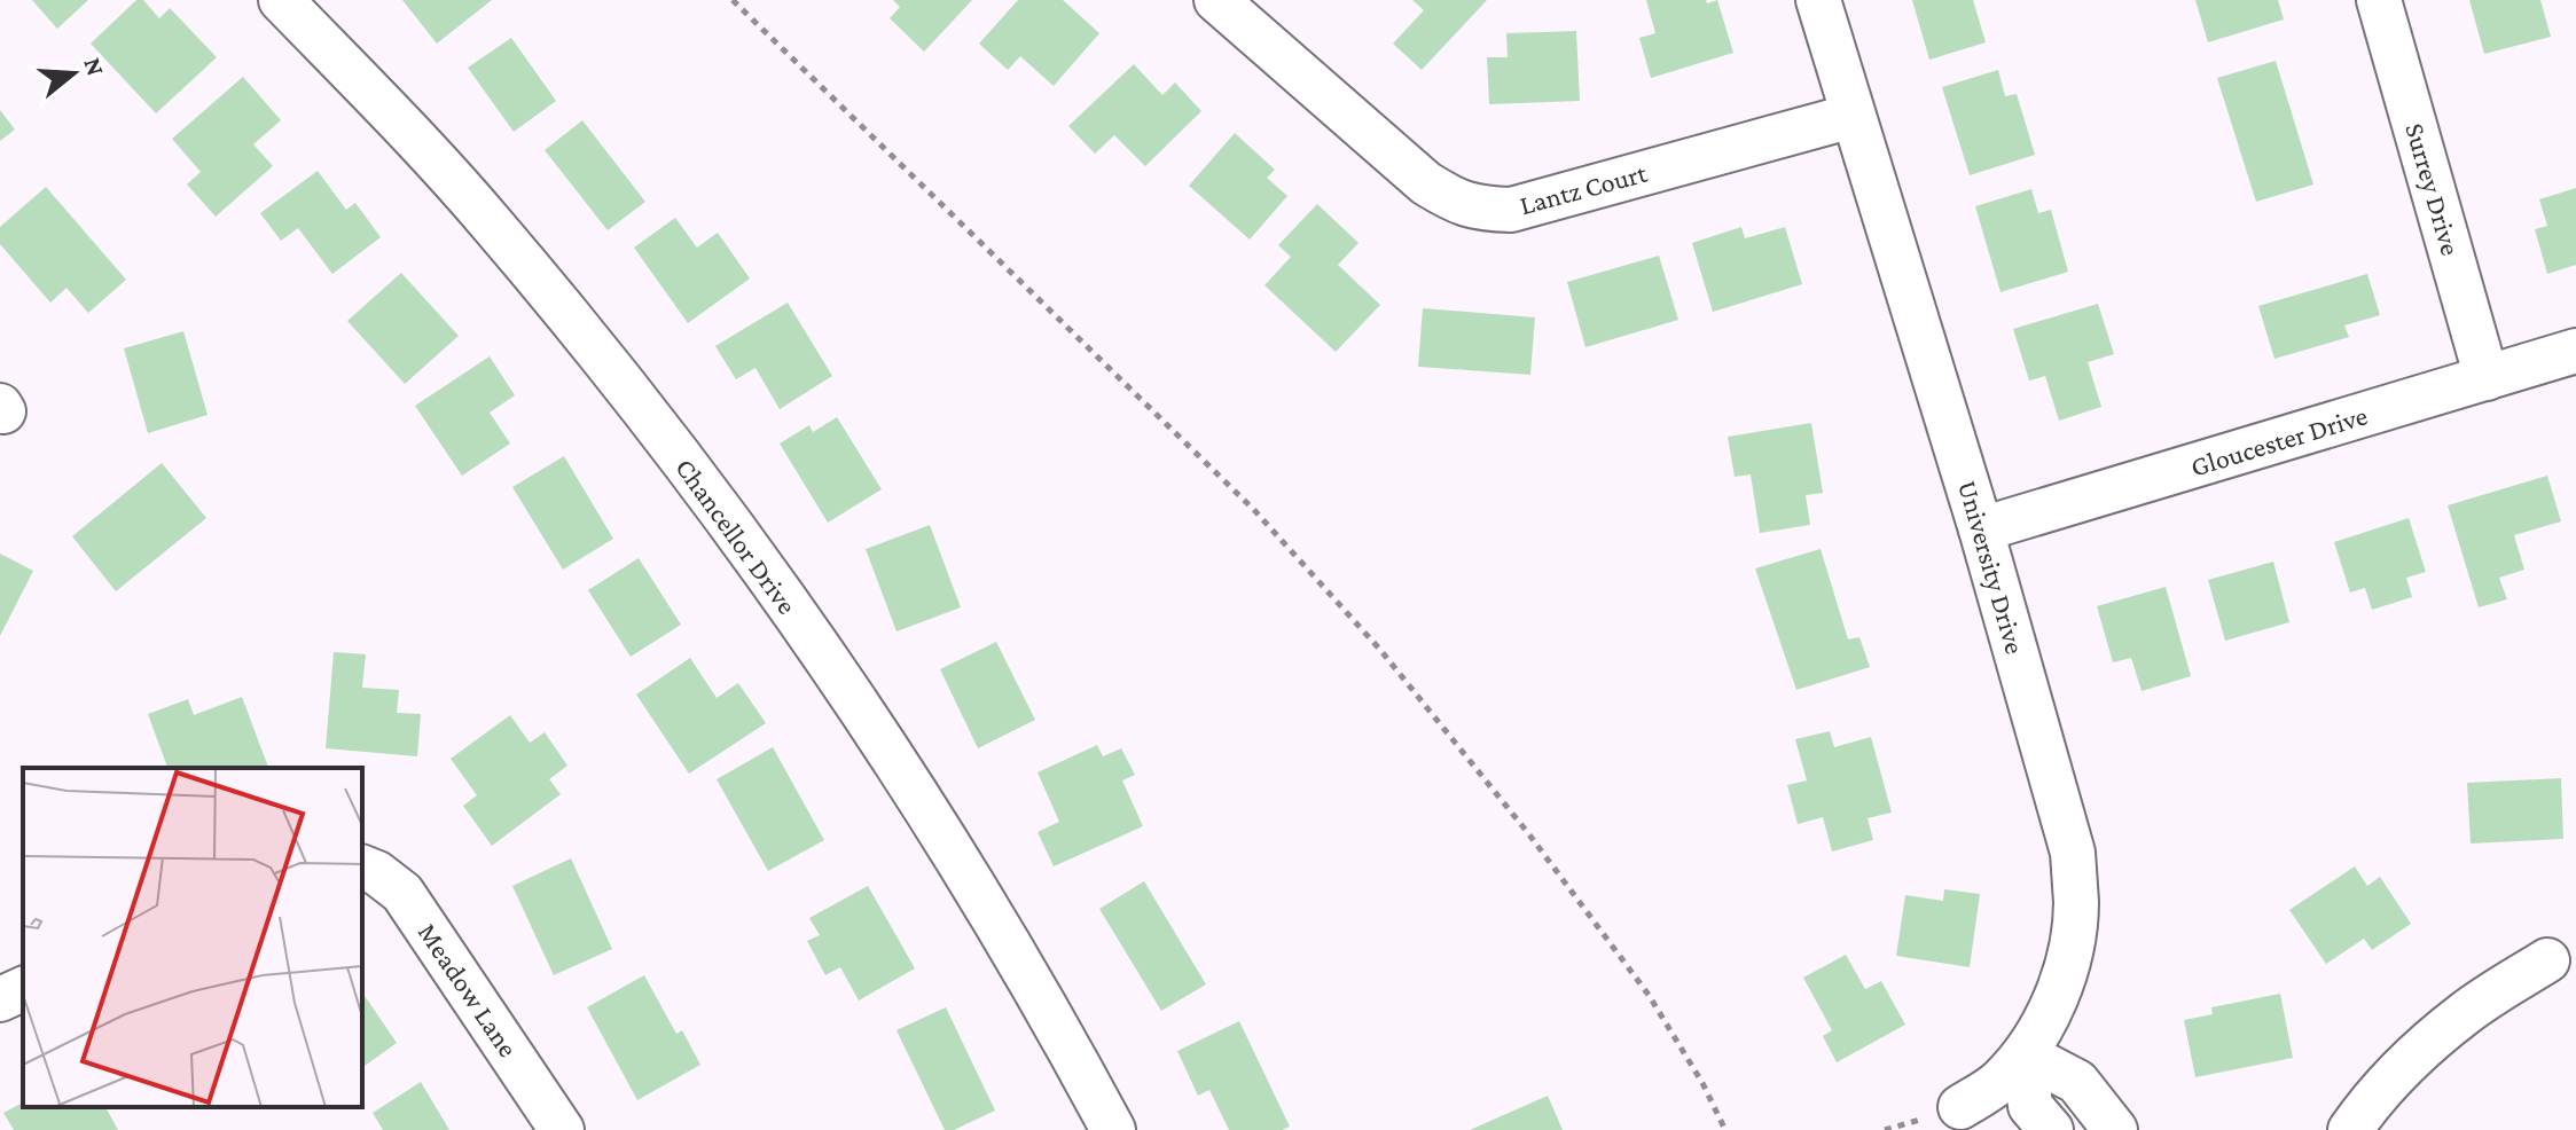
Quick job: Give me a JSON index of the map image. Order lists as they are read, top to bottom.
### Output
{
  "streets": {
    "street": [
      "Lantz Court",
      "Surrey Drive",
      "Gloucester Drive",
      "Chancellor Drive",
      "University Drive",
      "Meadow Lane"
    ]
  },
  "crossings": [
    ["Lantz Court", "University Drive"],
    ["Surrey Drive", "Gloucester Drive"],
    ["Gloucester Drive", "University Drive"]
  ],
  "north": "right"
}
